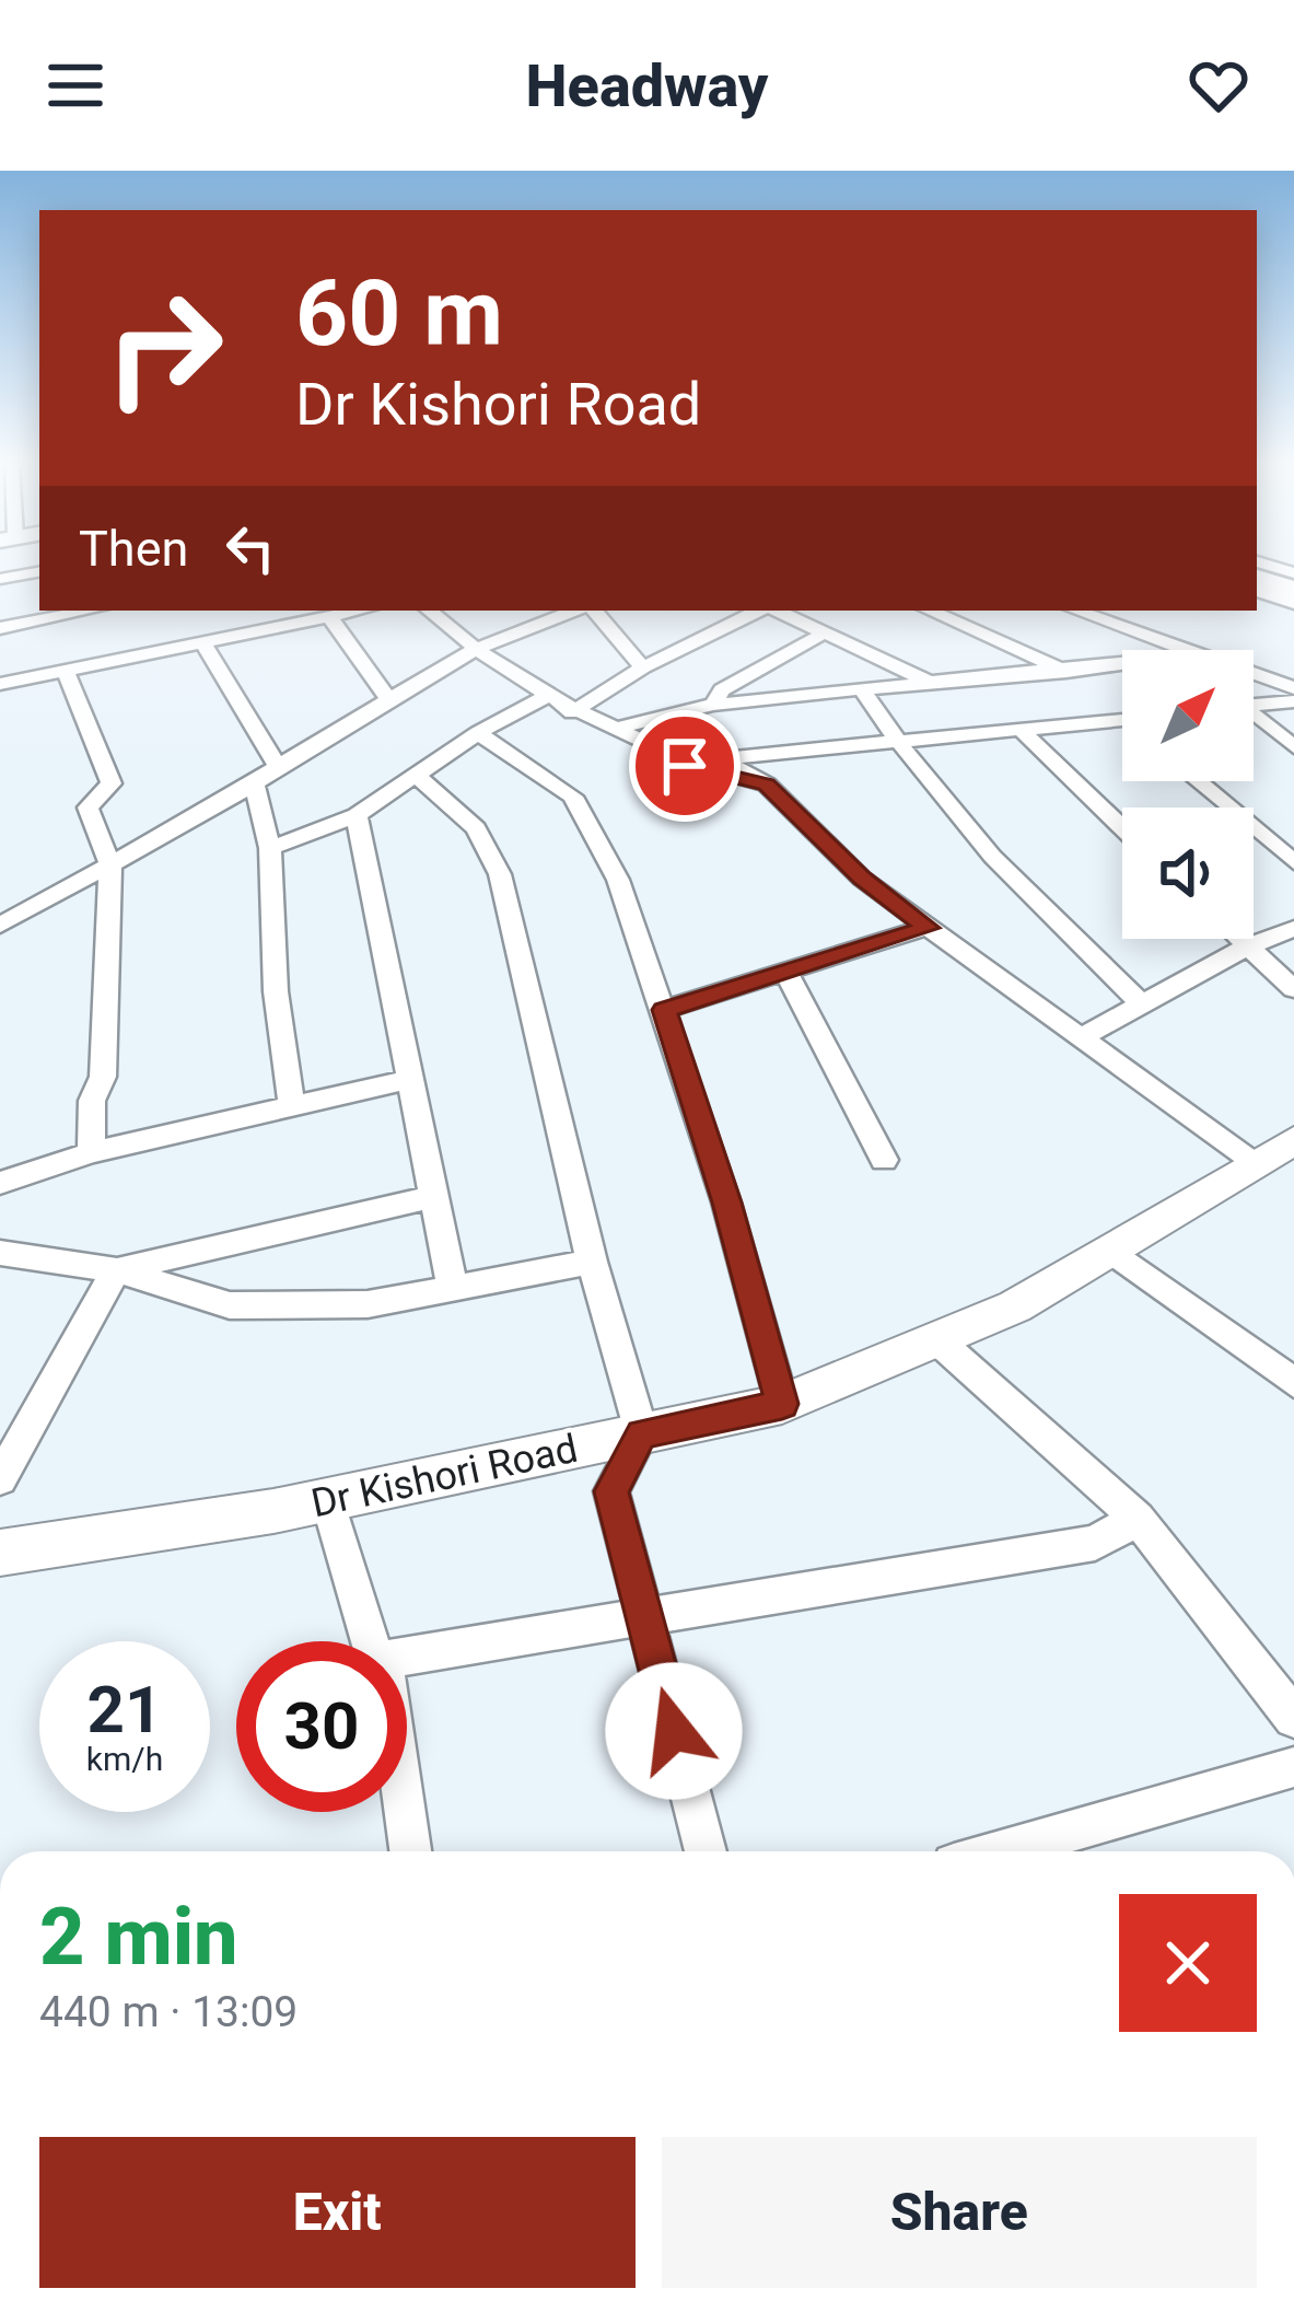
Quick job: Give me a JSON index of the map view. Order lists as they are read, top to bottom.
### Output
{
  "streets": {
    "street": ["Dr Kishori Road"]
  },
  "north": "top right",
  "page": {
    "header": "Headway",
    "turn": ["60 m", "Dr Kishori Road"],
    "then": "Then",
    "speed": "21 km/h",
    "limit": "30",
    "heading": ["2 min", "440 m · 13:09"],
    "buttons": ["Exit", "Share"]
  }
}
